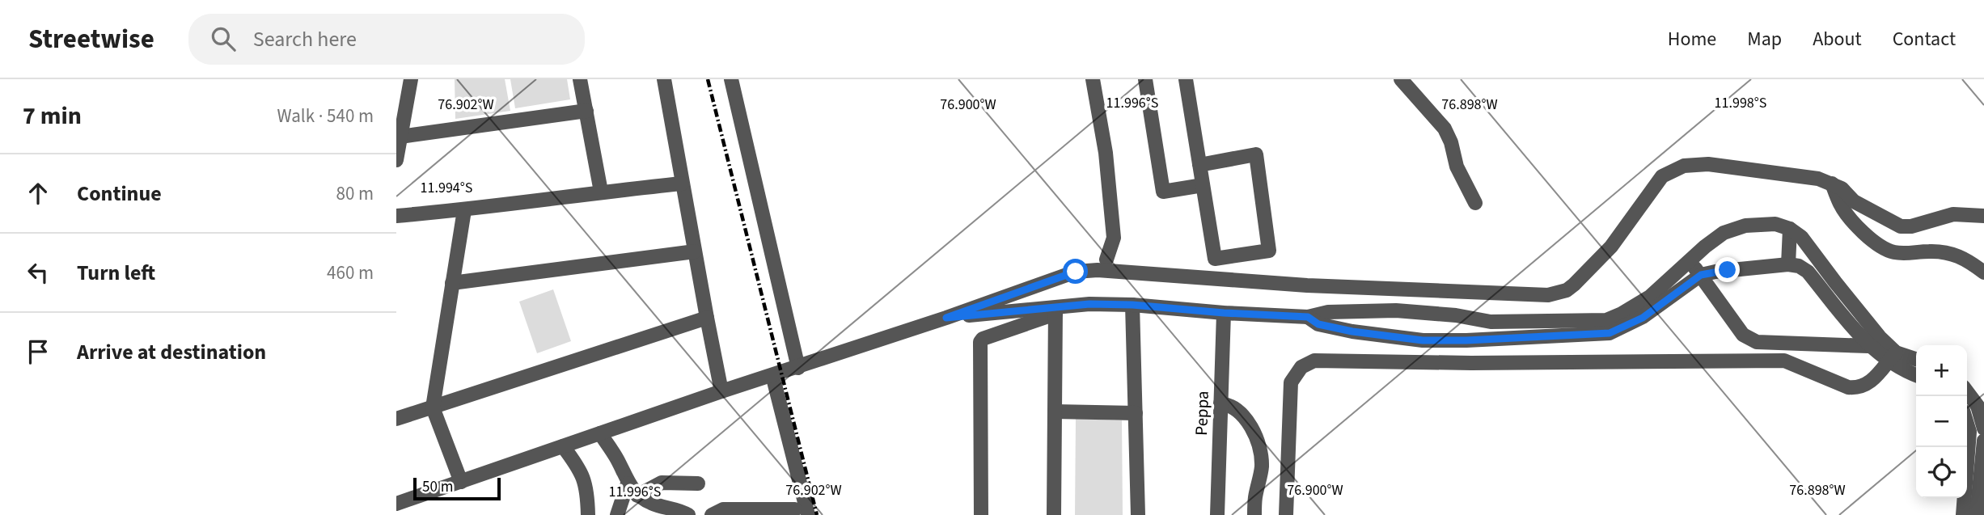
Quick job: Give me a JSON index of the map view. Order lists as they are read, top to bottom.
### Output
{
  "streets": {
    "street": ["Peppa"]
  },
  "scale_bar": "50 m",
  "page": {
    "header": "Streetwise",
    "search": "Search here",
    "nav": [
      "Home",
      "Map",
      "About",
      "Contact"
    ],
    "heading": ["7 min", "Walk · 540 m"],
    "list": [
      ["Continue", "80 m"],
      ["Turn left", "460 m"],
      "Arrive at destination"
    ],
    "map_buttons": ["+", "−"],
    "scale": "50 m"
  },
  "coordinates": [
    "11.996°S",
    "11.998°S",
    "76.902°W",
    "76.900°W",
    "76.898°W",
    "11.994°S"
  ]
}
